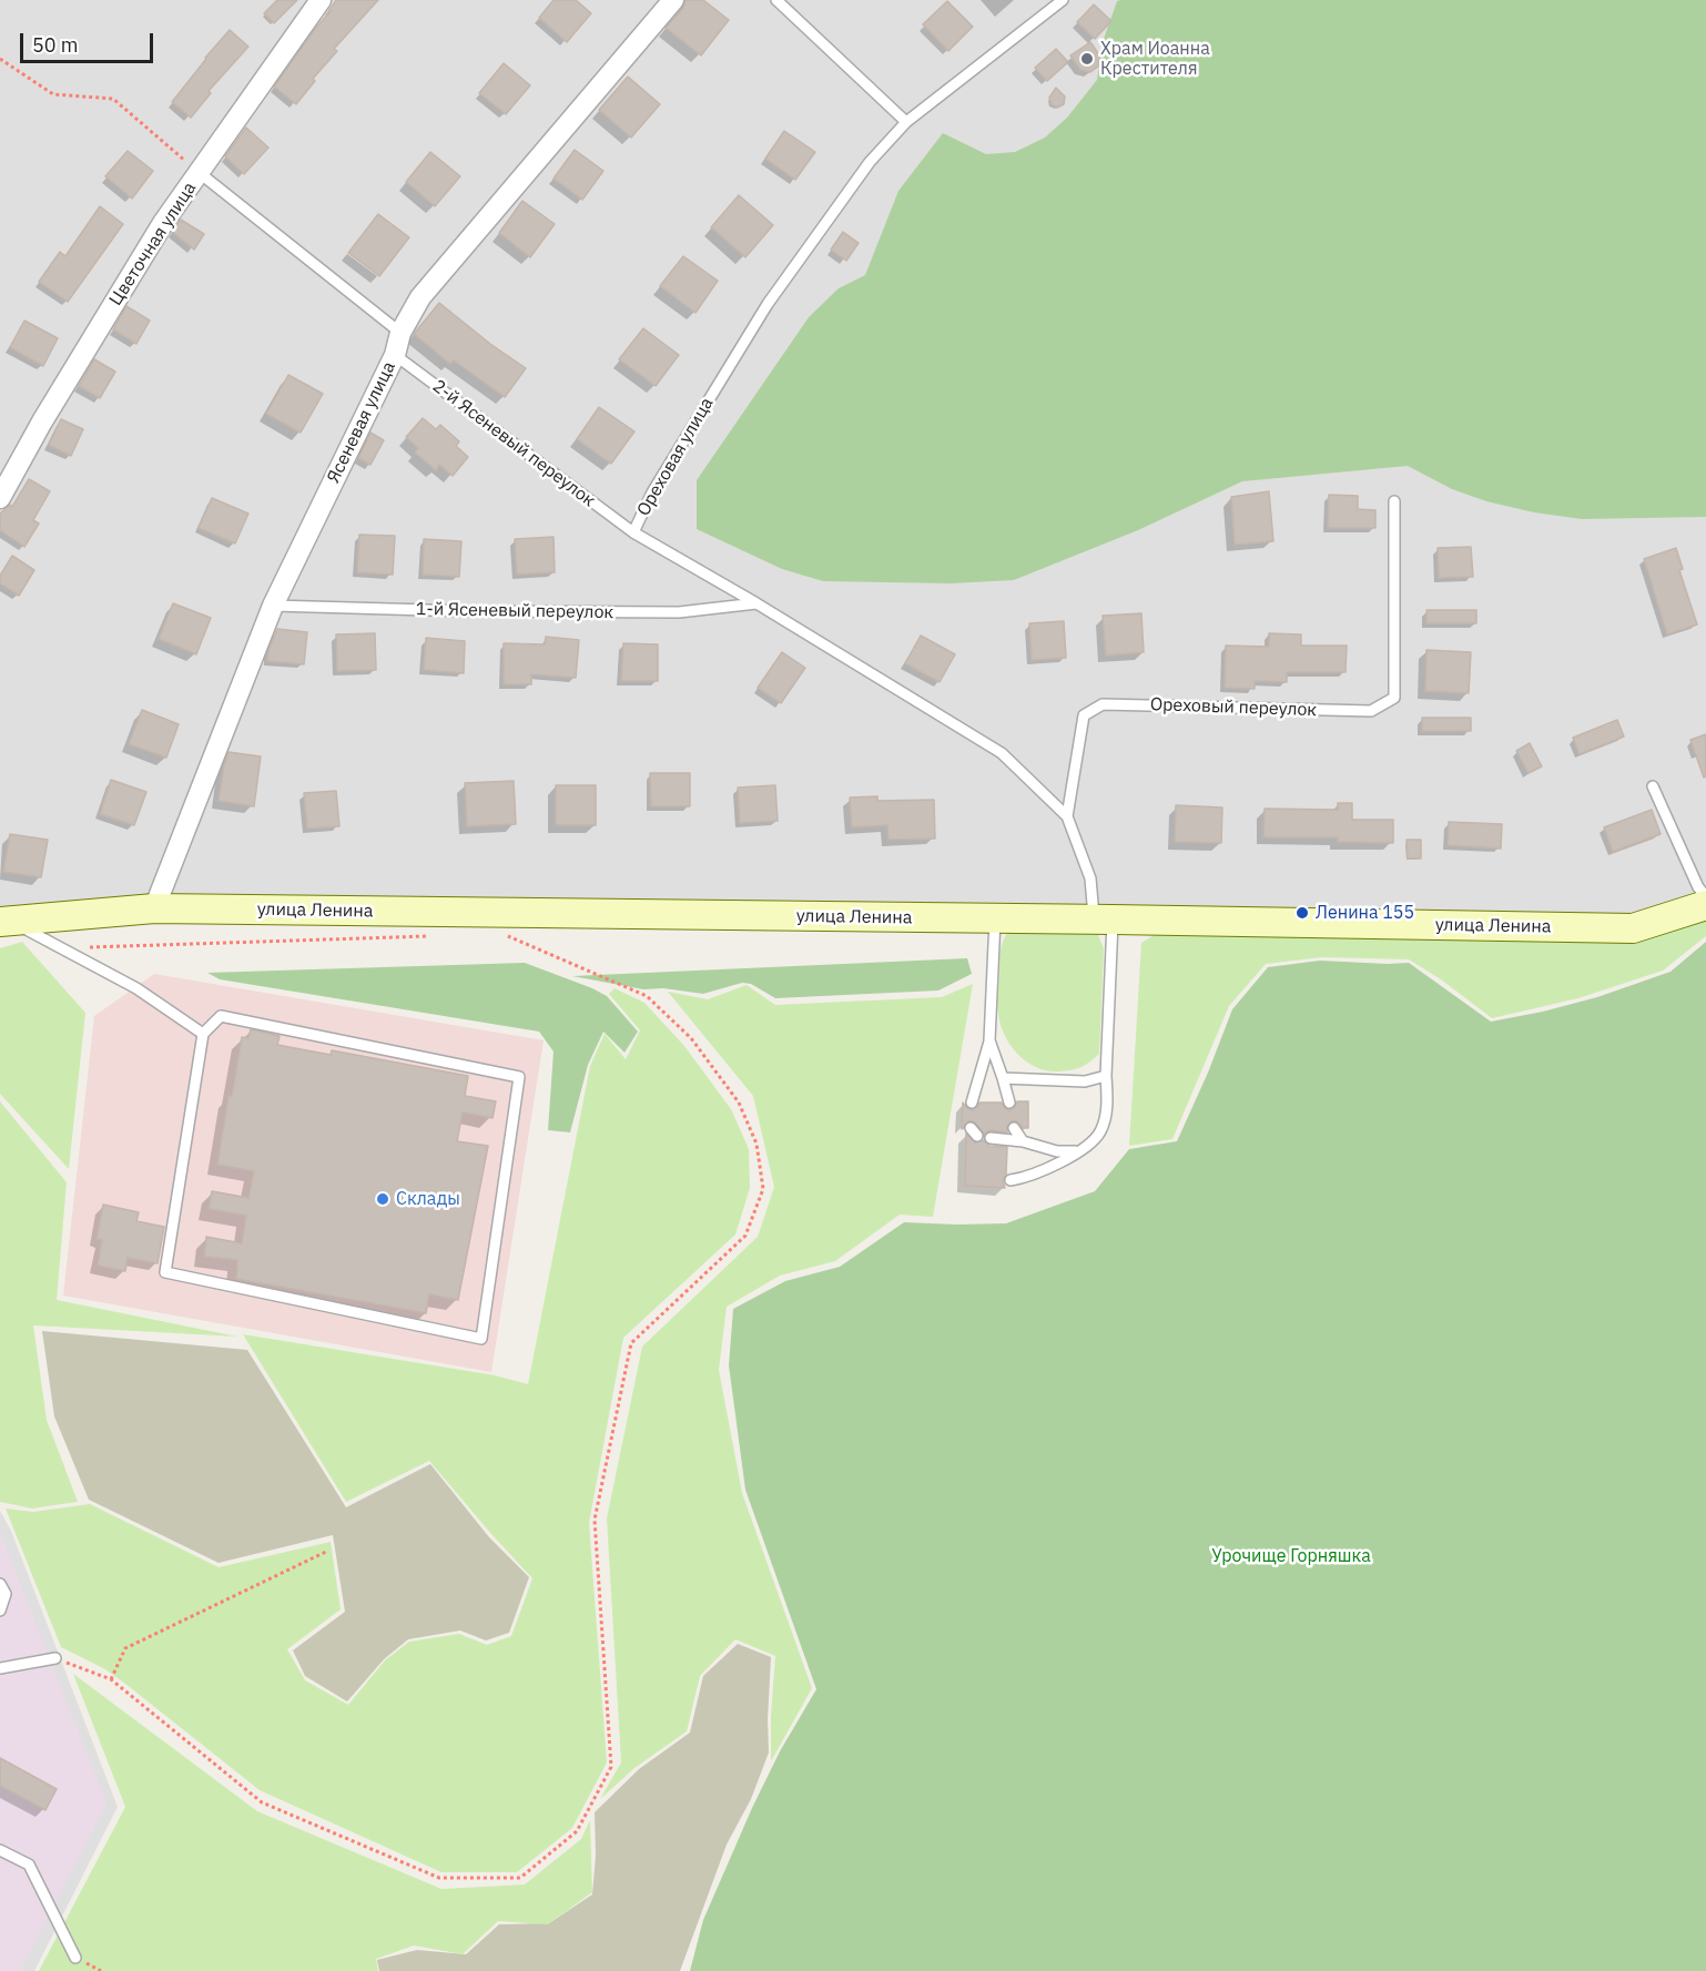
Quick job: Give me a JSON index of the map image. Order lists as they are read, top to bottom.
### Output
{
  "streets": {
    "main road": ["улица Ленина"],
    "street": ["Цветочная улица", "Ясеневая улица"],
    "lane": [
      "2-й Ясеневый переулок",
      "Ореховая улица",
      "1-й Ясеневый переулок",
      "Ореховый переулок"
    ]
  },
  "crossings": [
    ["Ясеневая улица", "2-й Ясеневый переулок"],
    ["Ясеневая улица", "1-й Ясеневый переулок"],
    ["Ясеневая улица", "улица Ленина"],
    ["2-й Ясеневый переулок", "Ореховая улица"],
    ["Ореховая улица", "1-й Ясеневый переулок"],
    ["Ореховая улица", "Ореховый переулок"],
    ["Ореховый переулок", "улица Ленина"]
  ],
  "parks": ["Урочище Горняшка"],
  "places": ["Храм Иоанна Крестителя", "Ленина 155", "Склады"],
  "scale_bar": "50 m"
}
